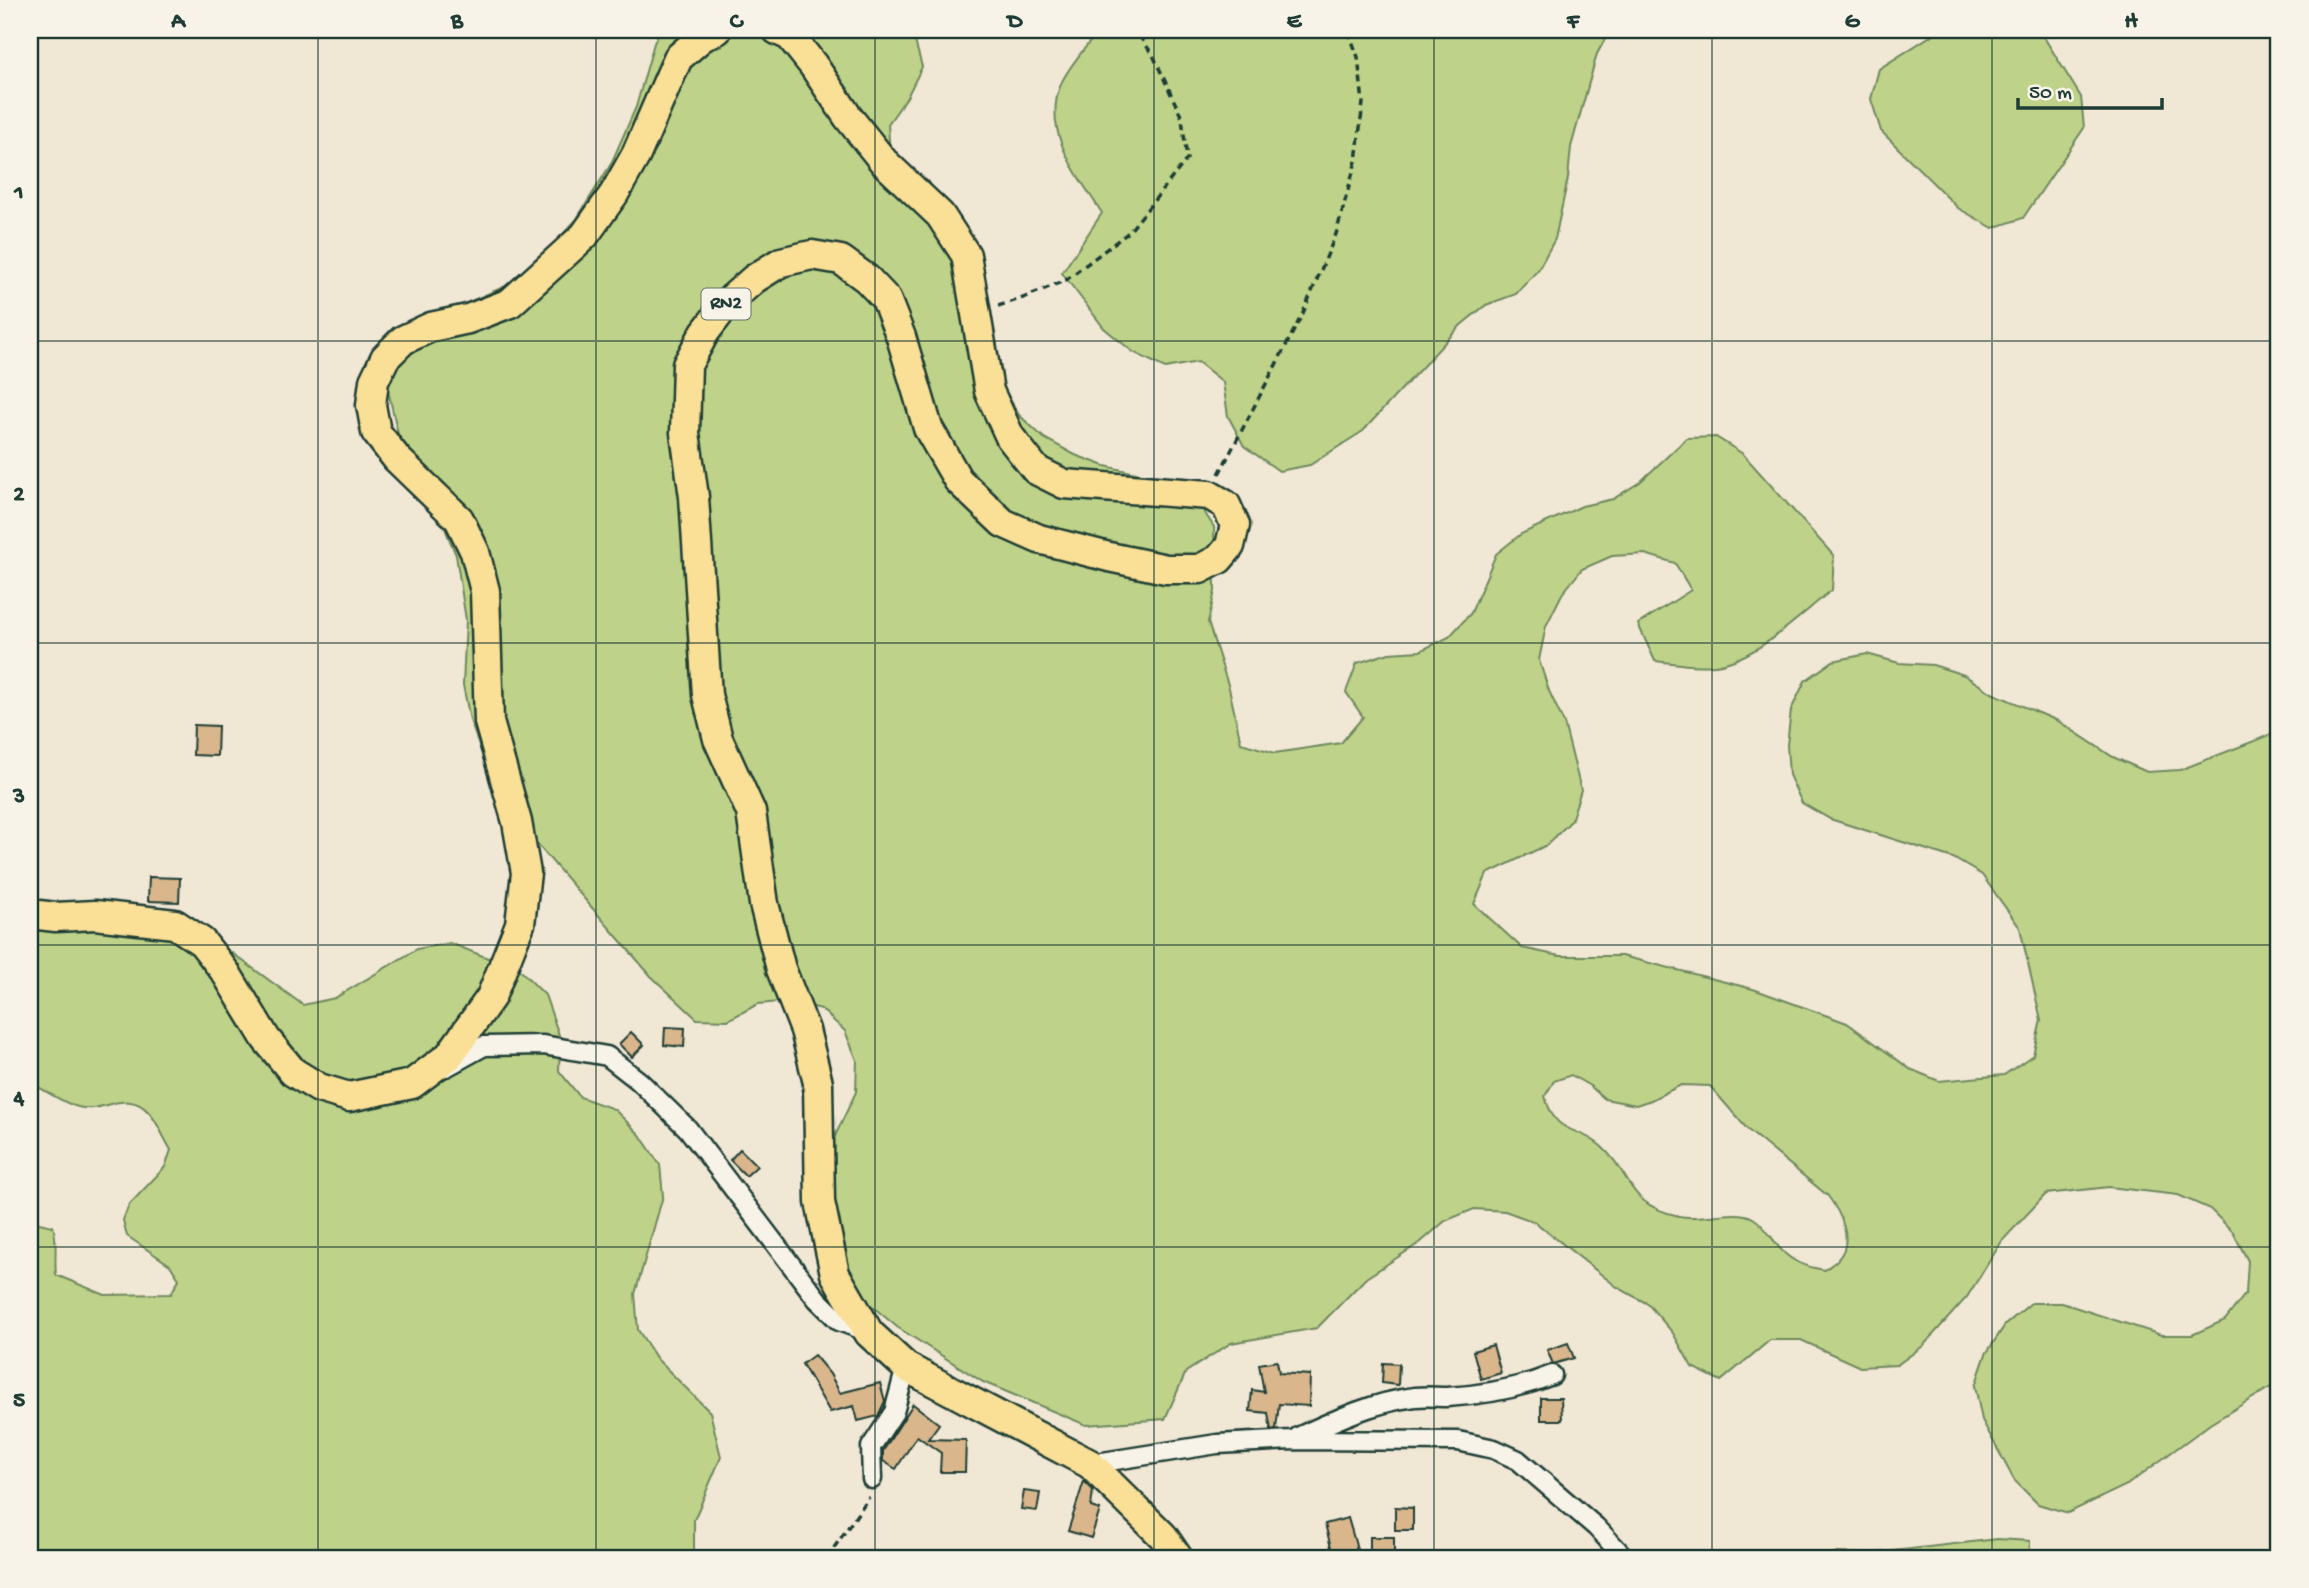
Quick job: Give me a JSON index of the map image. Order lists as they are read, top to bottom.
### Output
{
  "streets": {
    "highway": ["RN2"]
  },
  "scale_bar": "50 m",
  "grid": {
    "columns": [
      "A",
      "B",
      "C",
      "D",
      "E",
      "F",
      "G",
      "H"
    ],
    "rows": [
      "1",
      "2",
      "3",
      "4",
      "5"
    ]
  }
}
